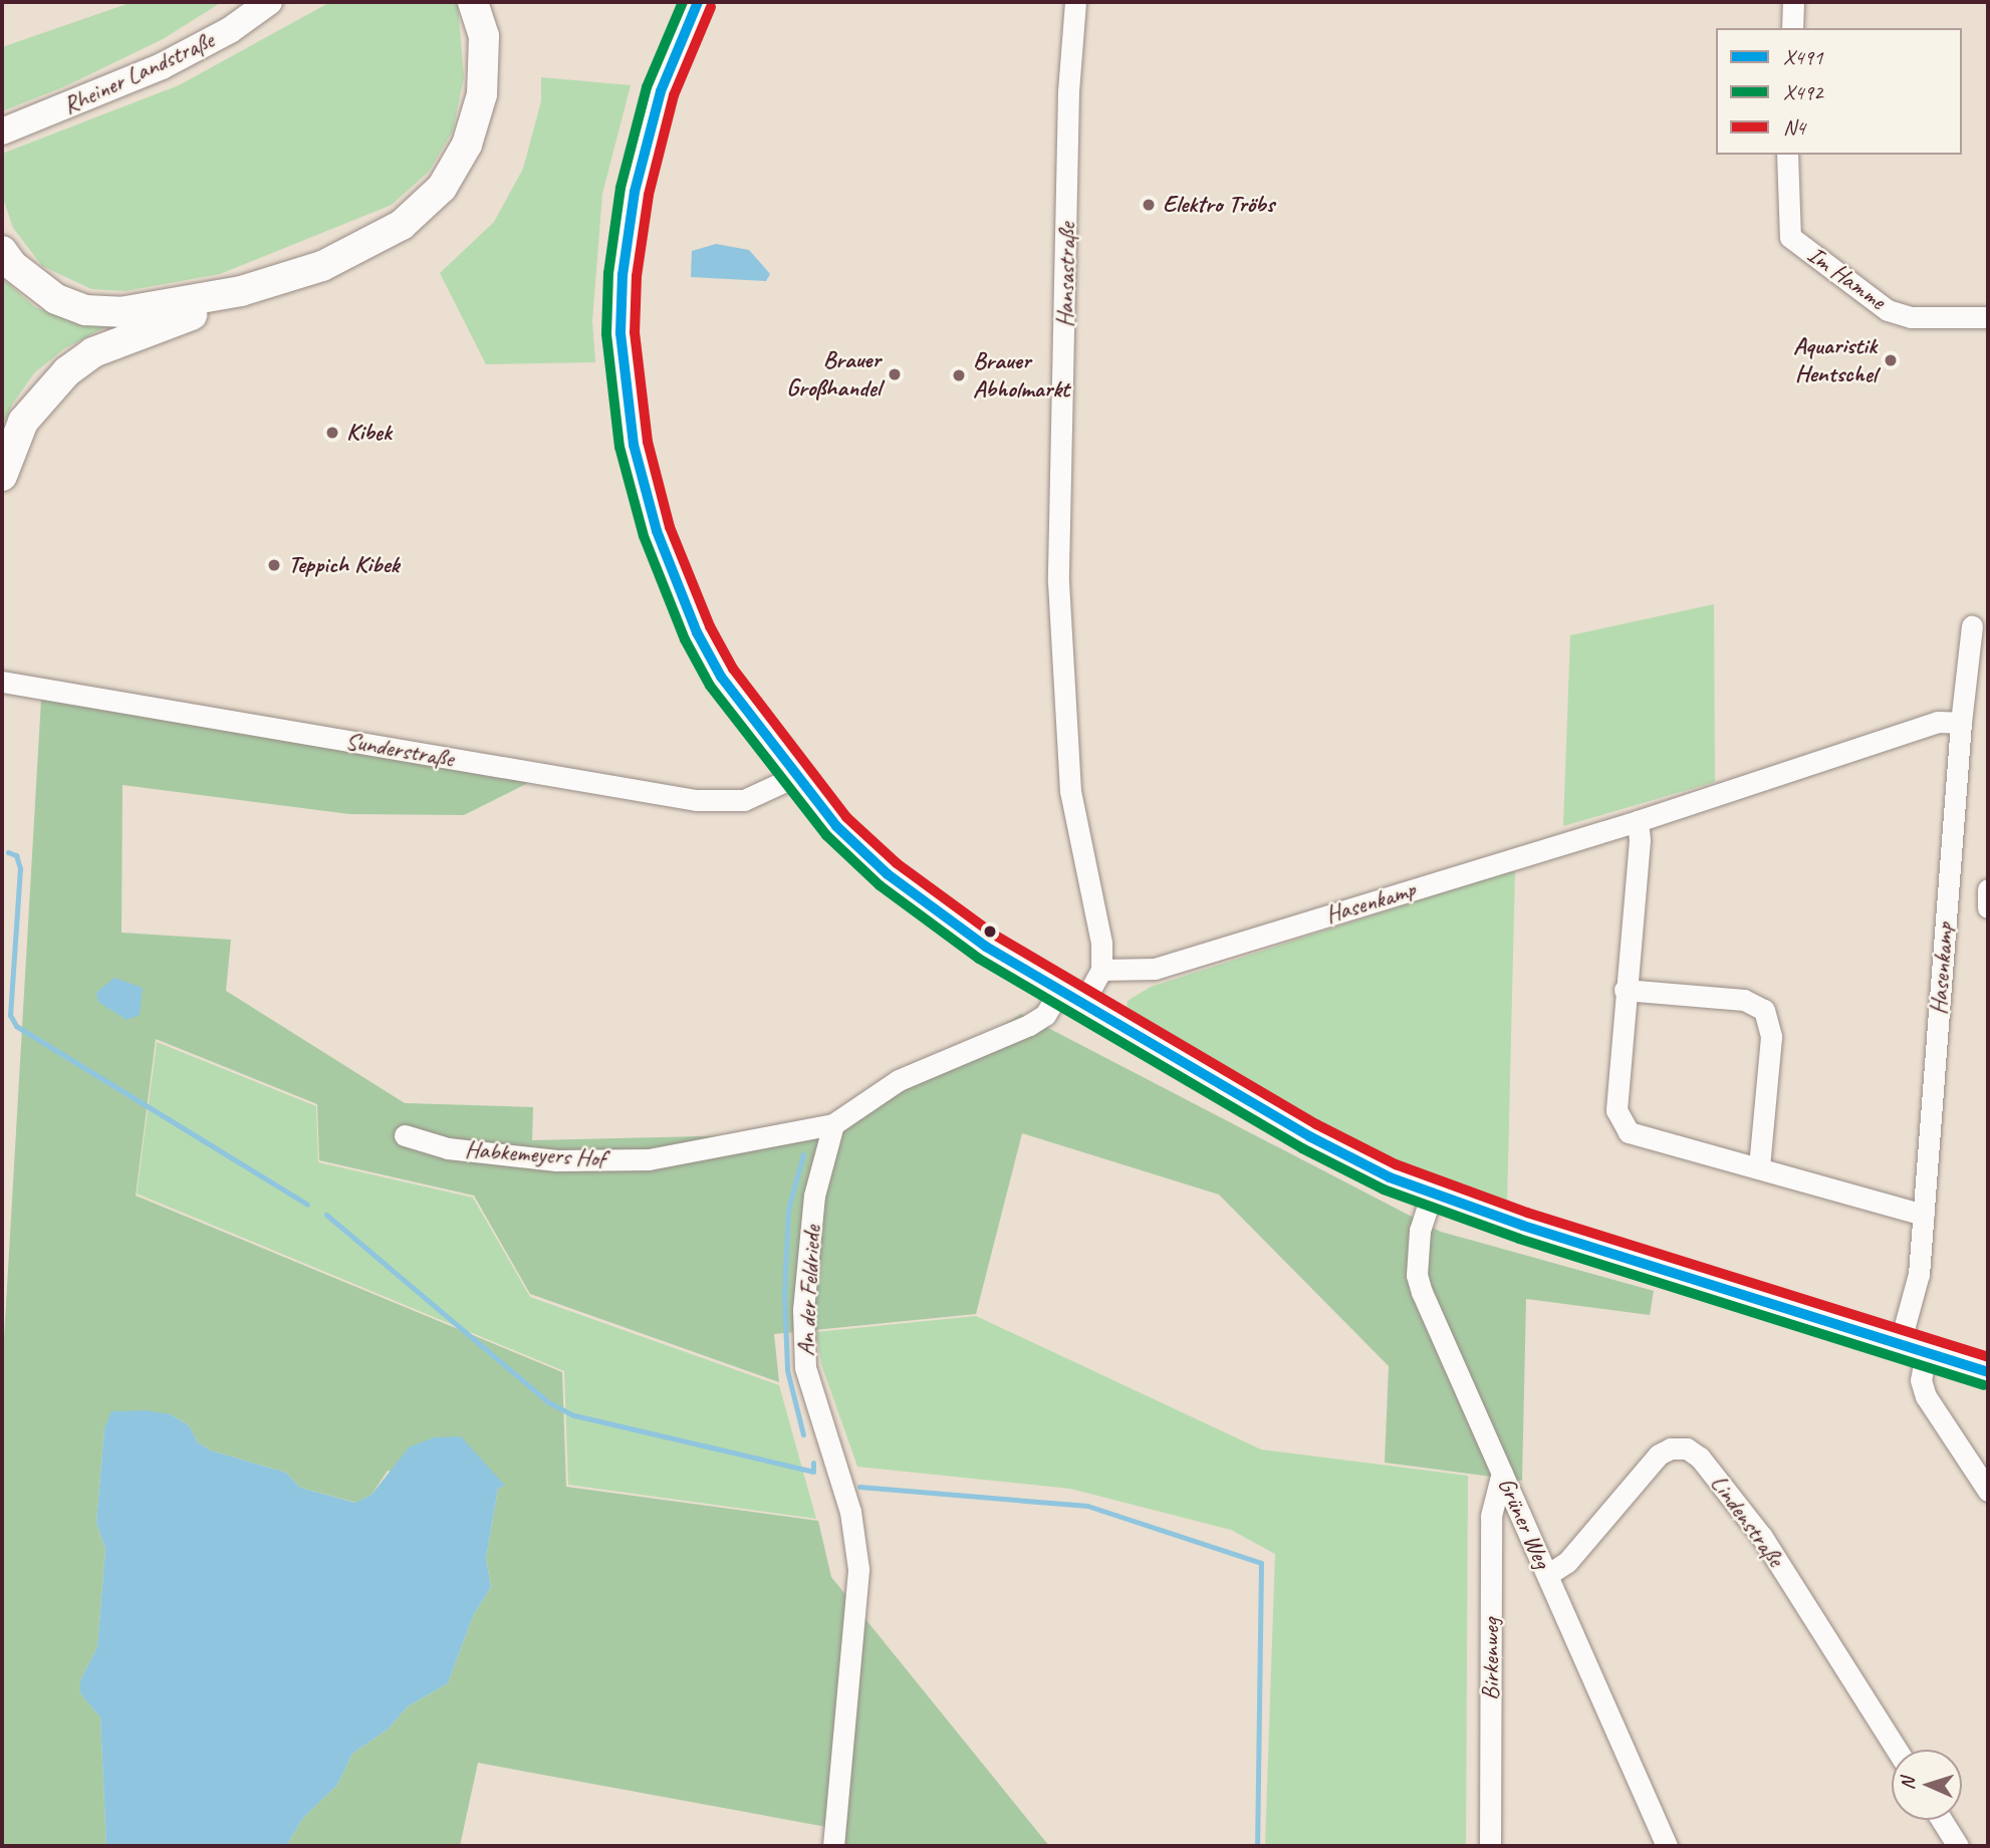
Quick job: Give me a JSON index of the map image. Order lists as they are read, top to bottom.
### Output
{
  "streets": {
    "main road": ["Rheiner Landstraße"],
    "street": [
      "Hansastraße",
      "Im Hamme",
      "Sunderstraße",
      "Hasenkamp",
      "Habkemeyers Hof",
      "An der Feldriede",
      "Lindenstraße",
      "Grüner Weg",
      "Birkenweg"
    ]
  },
  "crossings": [
    ["Hansastraße", "Hasenkamp"],
    ["Habkemeyers Hof", "An der Feldriede"],
    ["Lindenstraße", "Grüner Weg"],
    ["Grüner Weg", "Birkenweg"]
  ],
  "places": [
    "Elektro Tröbs",
    "Aquaristik Hentschel",
    "Brauer Großhandel",
    "Brauer Abholmarkt",
    "Kibek",
    "Teppich Kibek"
  ],
  "lines": ["transit line X491", "transit line X492", "transit line N4"],
  "legend": ["X491", "X492", "N4"],
  "north": "left"
}
